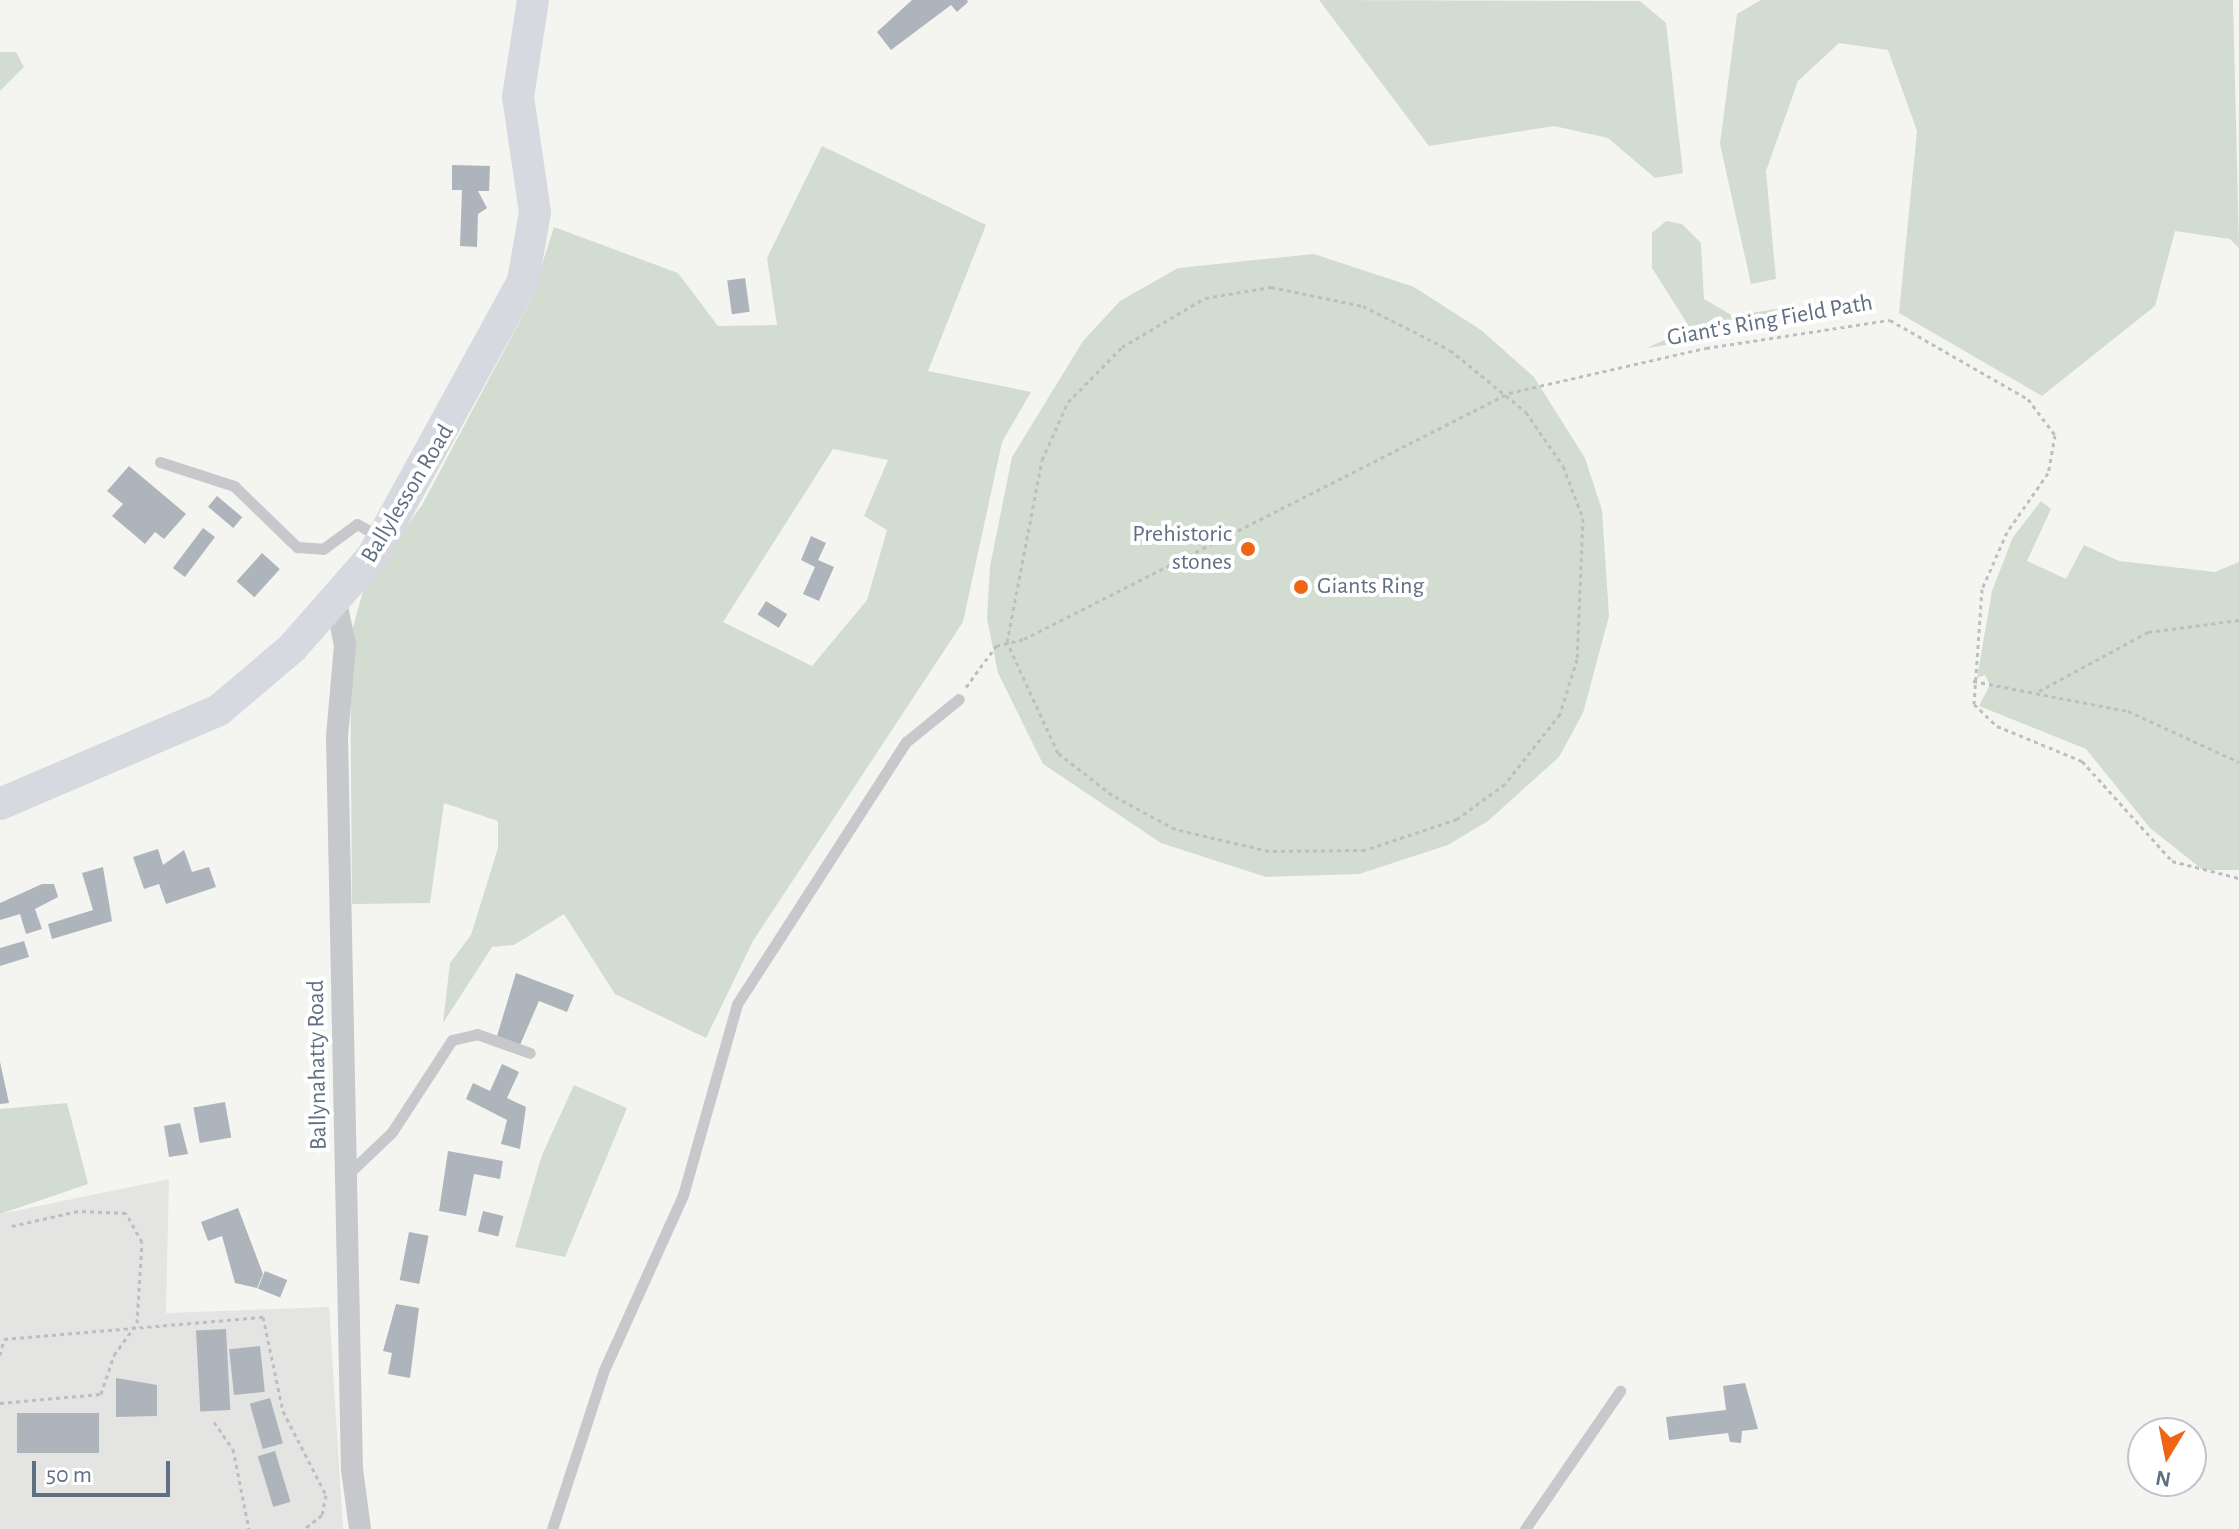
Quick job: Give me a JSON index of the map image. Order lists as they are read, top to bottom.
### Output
{
  "streets": {
    "main road": ["Ballylesson Road"],
    "street": ["Ballynahatty Road"],
    "path": ["Giant's Ring Field Path"]
  },
  "crossings": [
    ["Ballylesson Road", "Ballynahatty Road"]
  ],
  "places": ["Prehistoric stones", "Giants Ring"],
  "scale_bar": "50 m",
  "north": "bottom"
}
